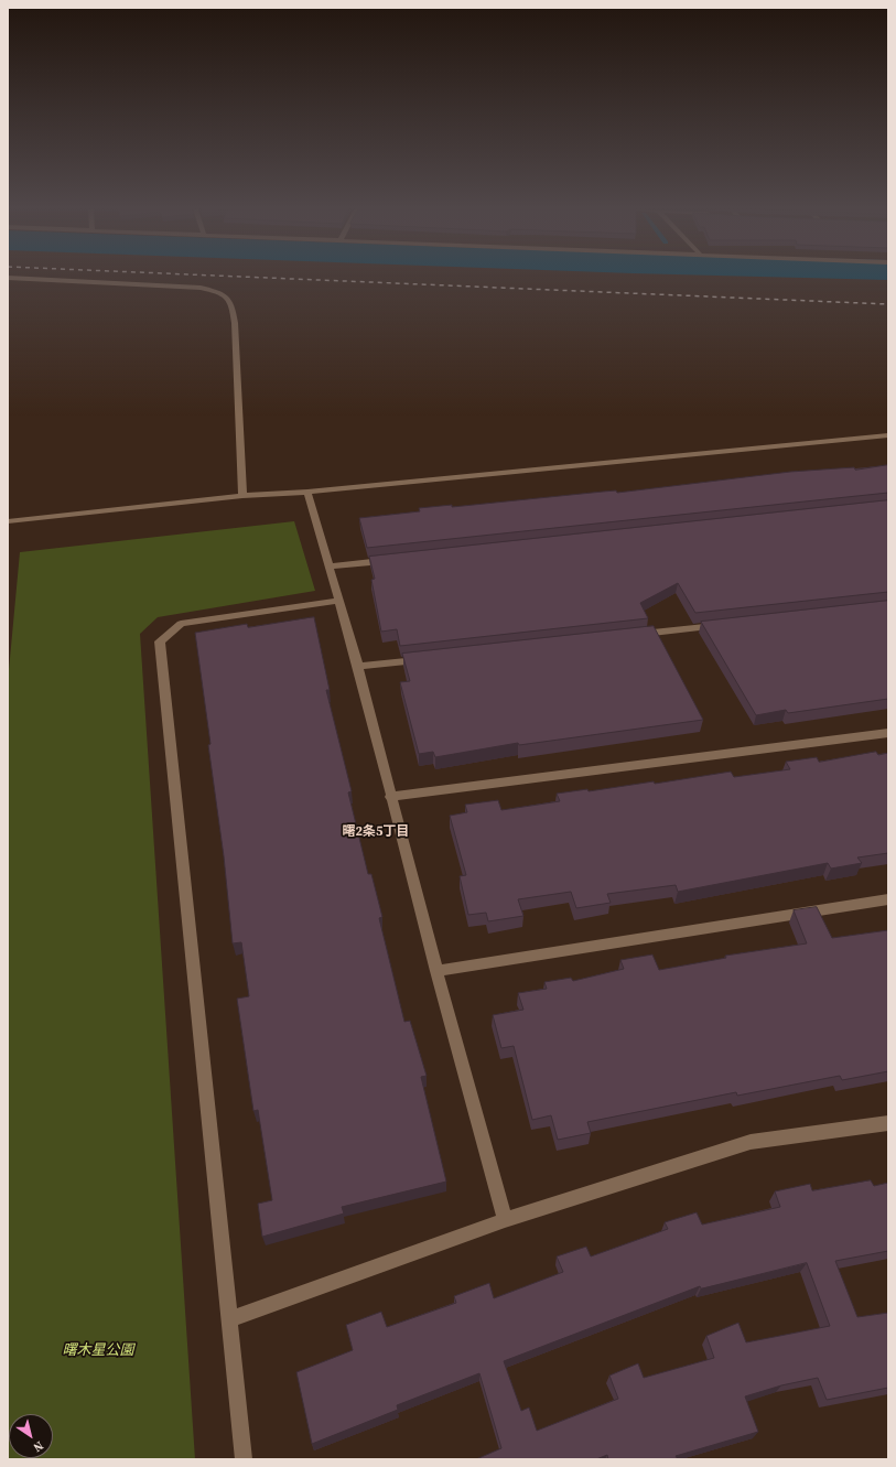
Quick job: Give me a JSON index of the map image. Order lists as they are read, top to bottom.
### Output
{
  "districts": ["曙2条5丁目"],
  "parks": ["曙木星公園"],
  "north": "bottom right"
}
